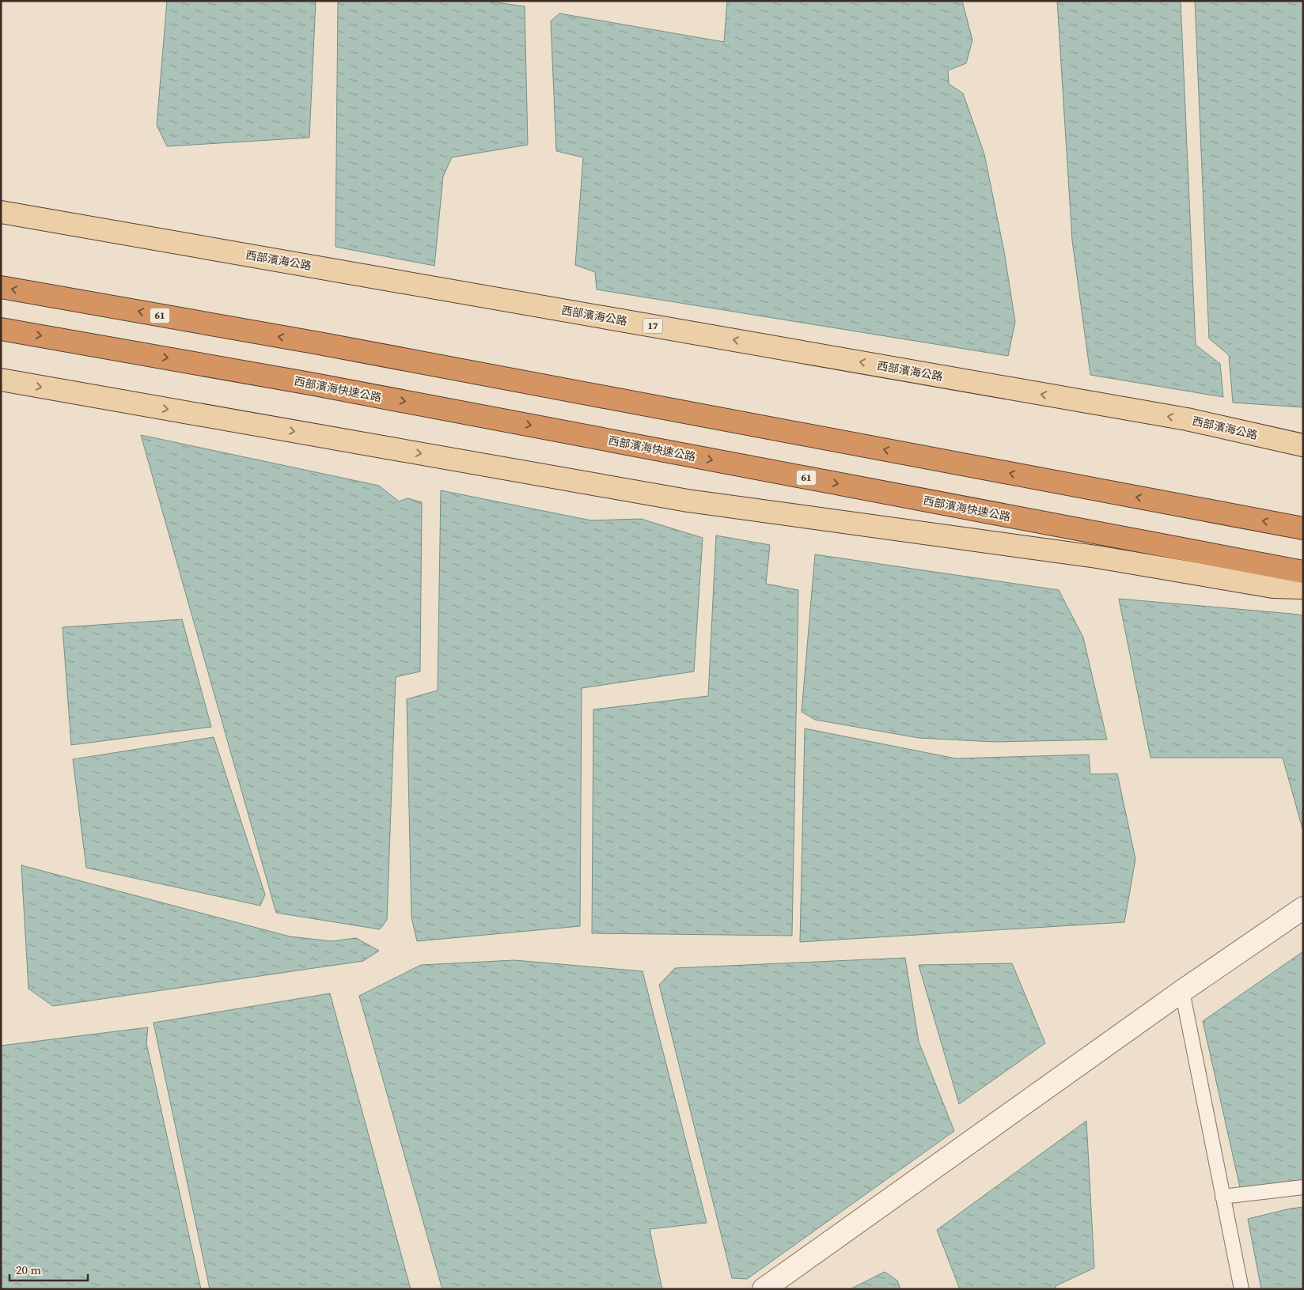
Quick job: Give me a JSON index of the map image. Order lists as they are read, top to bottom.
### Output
{
  "streets": {
    "highway": ["61", "西部濱海快速公路"],
    "main road": ["西部濱海公路", "17"]
  },
  "scale_bar": "20 m"
}
